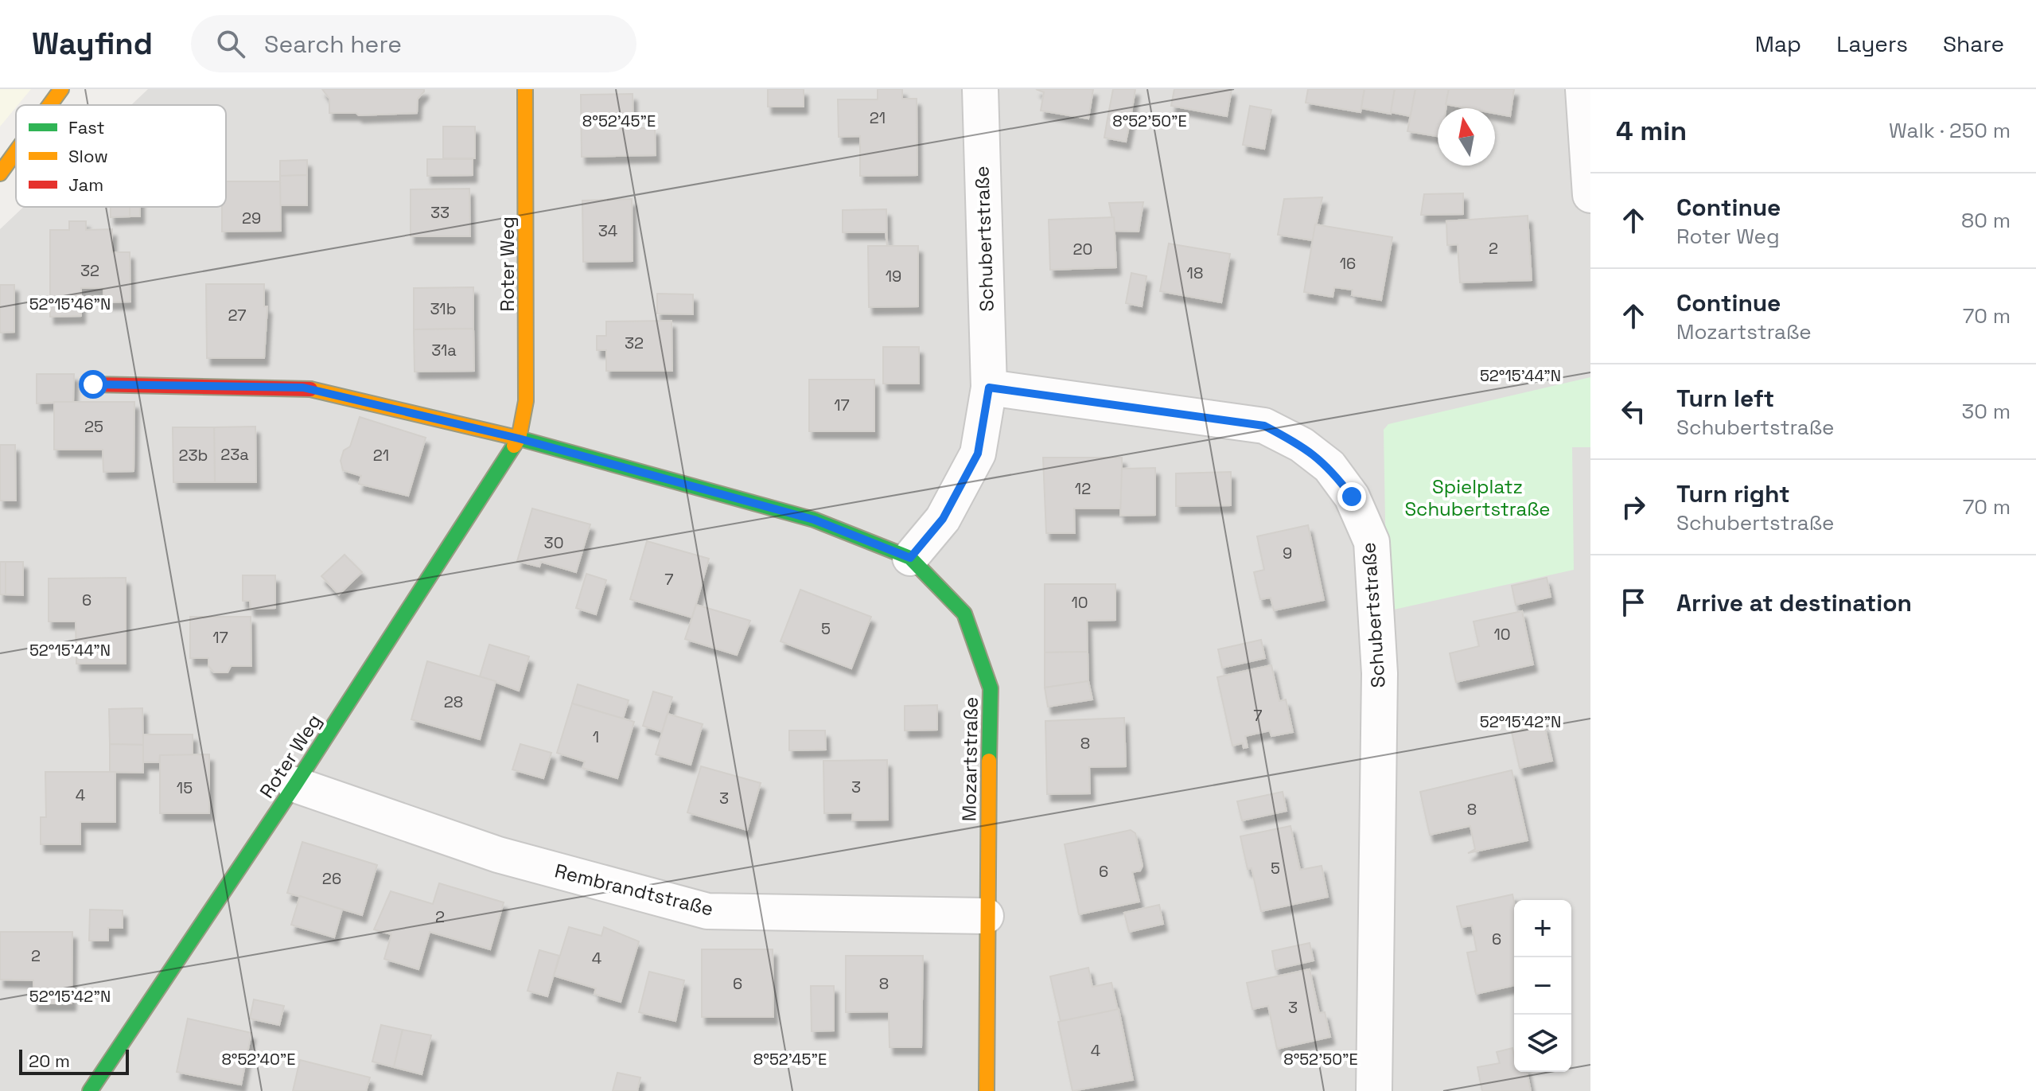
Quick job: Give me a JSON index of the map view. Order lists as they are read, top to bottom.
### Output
{
  "streets": {
    "street": [
      "Schubertstraße",
      "Roter Weg",
      "Mozartstraße",
      "Rembrandtstraße"
    ]
  },
  "crossings": [
    ["Schubertstraße", "Mozartstraße"],
    ["Roter Weg", "Mozartstraße"],
    ["Roter Weg", "Rembrandtstraße"],
    ["Mozartstraße", "Rembrandtstraße"]
  ],
  "parks": ["Spielplatz Schubertstraße"],
  "house_numbers": [
    "21",
    "33",
    "29",
    "34",
    "2",
    "20",
    "16",
    "32",
    "18",
    "19",
    "31b",
    "27",
    "32",
    "31a",
    "17",
    "25",
    "23a",
    "23b",
    "21",
    "12",
    "30",
    "9",
    "7",
    "6",
    "10",
    "5",
    "10",
    "17",
    "28",
    "7",
    "1",
    "8",
    "3",
    "15",
    "4",
    "3",
    "8",
    "5",
    "6",
    "26",
    "2",
    "6",
    "2",
    "4",
    "6",
    "8",
    "3",
    "4"
  ],
  "legend": ["Fast", "Slow", "Jam"],
  "scale_bar": "20 m",
  "north": "top",
  "page": {
    "header": "Wayfind",
    "search": "Search here",
    "nav": ["Map", "Layers", "Share"],
    "heading": ["4 min", "Walk · 250 m"],
    "list": [
      ["Continue", "Roter Weg", "80 m"],
      ["Continue", "Mozartstraße", "70 m"],
      ["Turn left", "Schubertstraße", "30 m"],
      ["Turn right", "Schubertstraße", "70 m"],
      "Arrive at destination"
    ],
    "map_buttons": ["+", "−"],
    "scale": "20 m"
  },
  "coordinates": [
    "8°52'45\"E",
    "8°52'50\"E",
    "52°15'46\"N",
    "52°15'44\"N",
    "52°15'42\"N",
    "8°52'40\"E"
  ]
}
